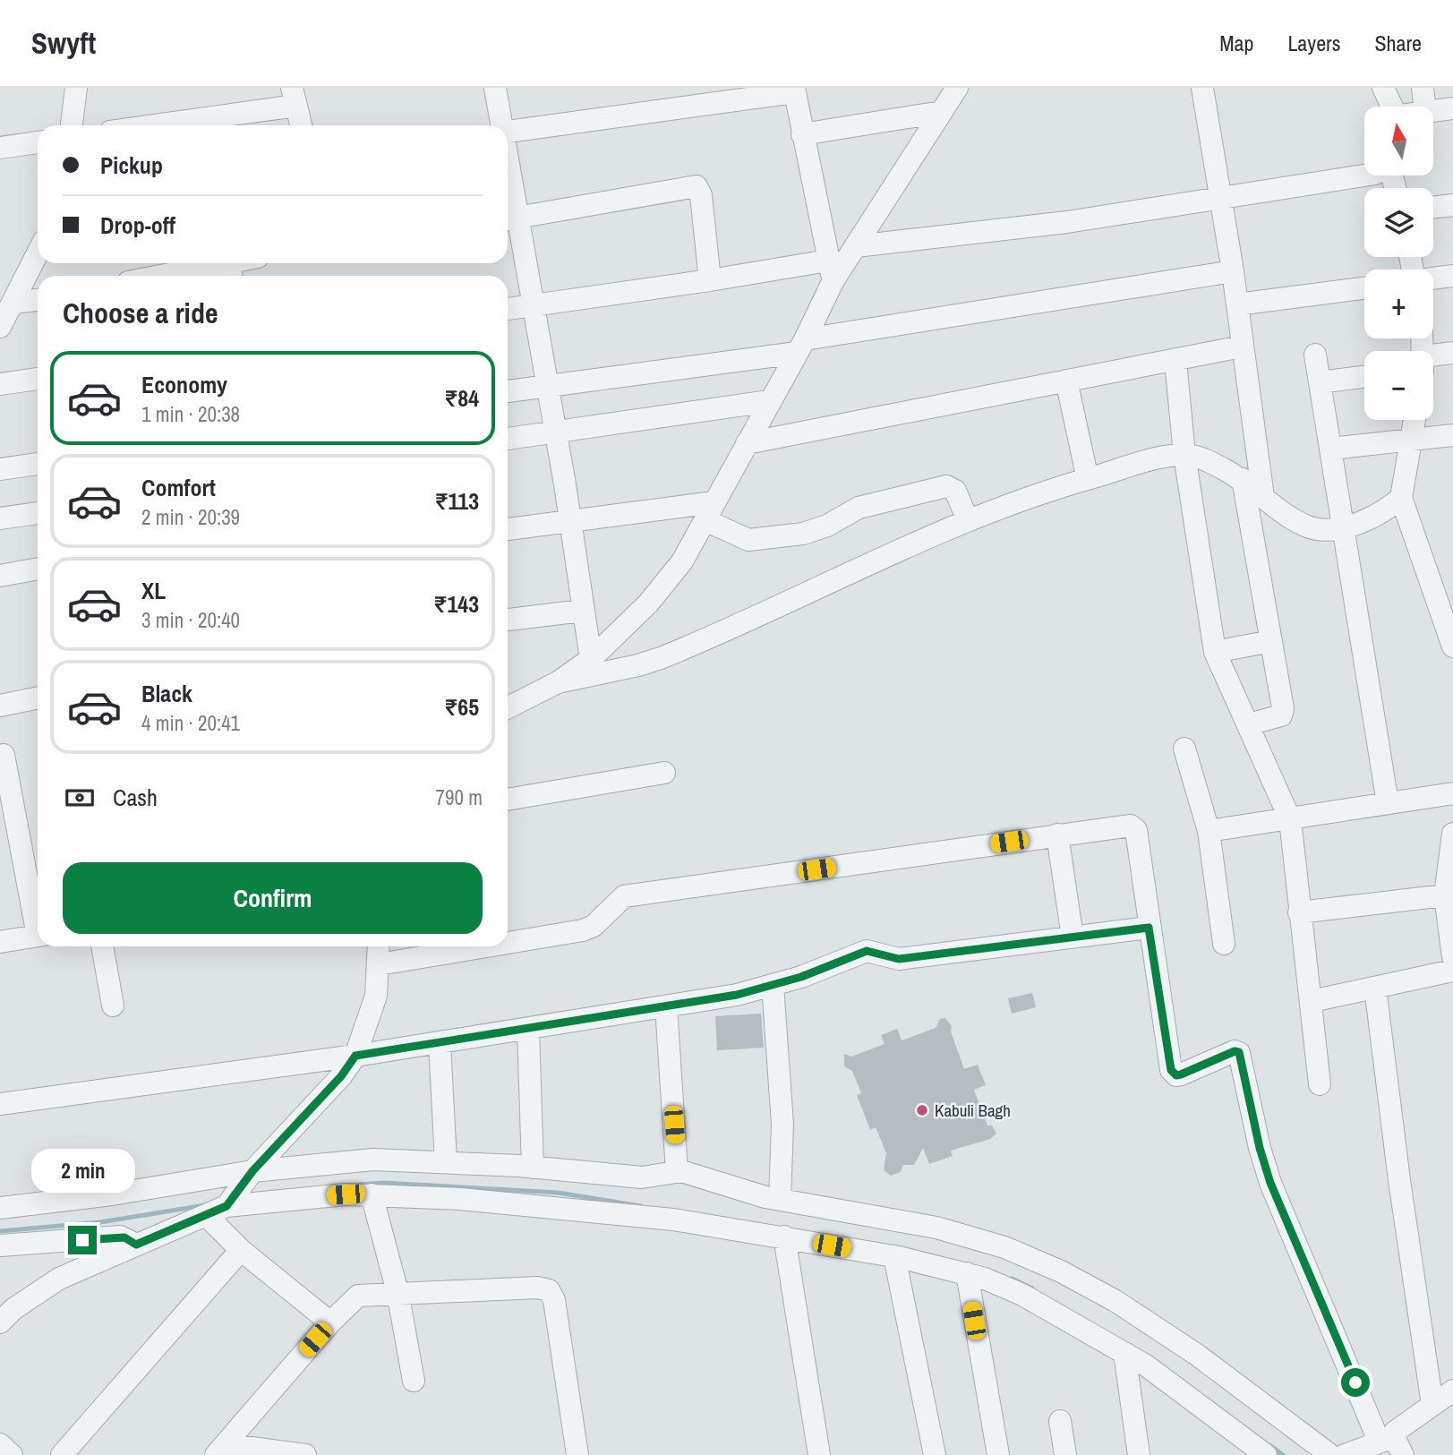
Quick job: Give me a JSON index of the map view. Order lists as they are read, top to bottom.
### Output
{
  "places": ["Kabuli Bagh"],
  "north": "top",
  "page": {
    "header": "Swyft",
    "nav": ["Map", "Layers", "Share"],
    "map_buttons": ["+", "−"],
    "banner": ["Pickup", "Drop-off"],
    "heading": "Choose a ride",
    "list": [
      {
        "name": "Economy",
        "note": "1 min · 20:38",
        "value": "₹84"
      },
      {
        "name": "Comfort",
        "note": "2 min · 20:39",
        "value": "₹113"
      },
      {
        "name": "XL",
        "note": "3 min · 20:40",
        "value": "₹143"
      },
      {
        "name": "Black",
        "note": "4 min · 20:41",
        "value": "₹65"
      }
    ],
    "pay": ["Cash", "790 m"],
    "buttons": "Confirm",
    "bubble": "2 min"
  }
}
